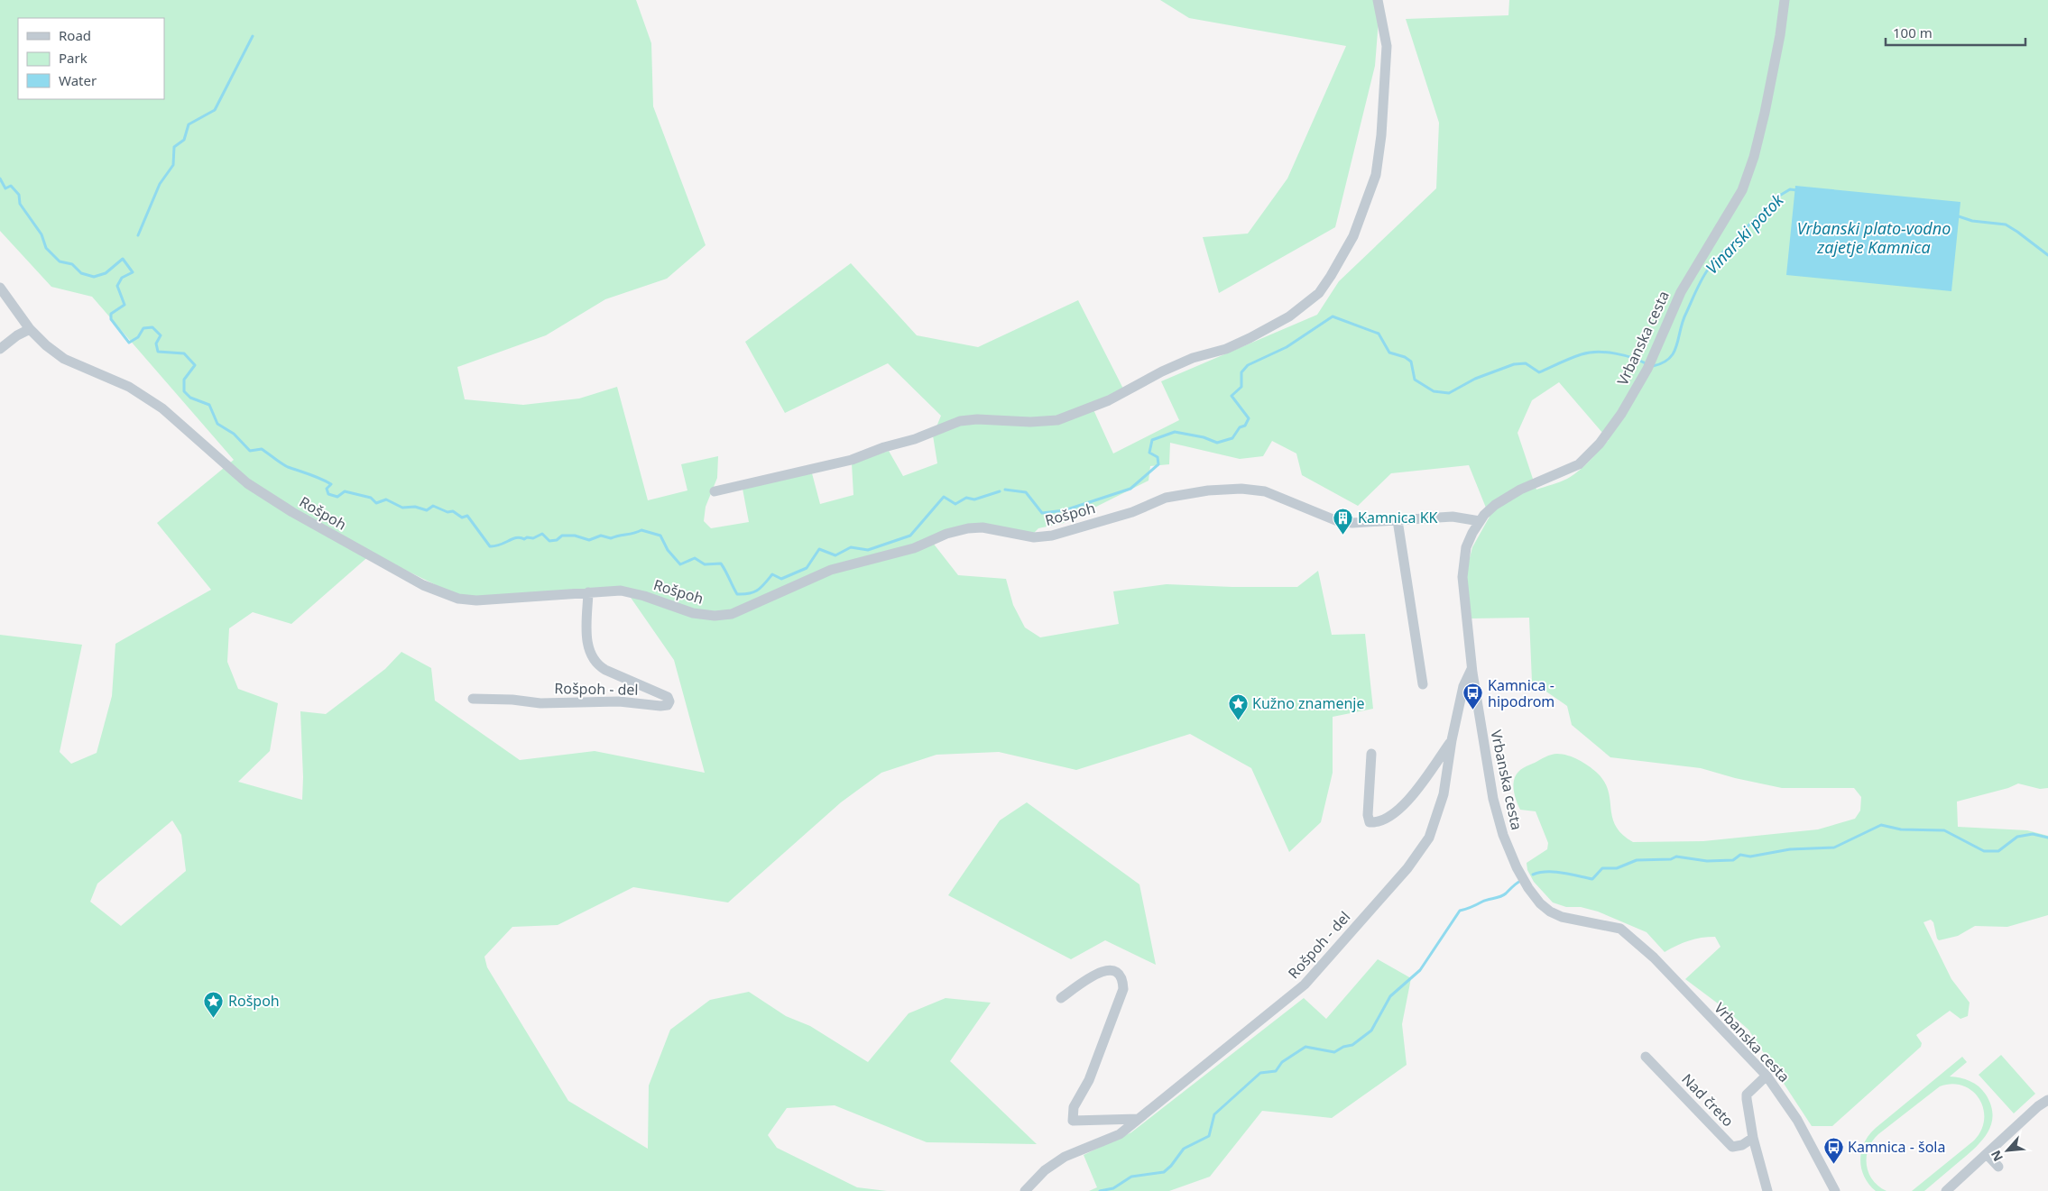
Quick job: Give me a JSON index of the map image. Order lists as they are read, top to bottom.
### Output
{
  "streets": {
    "street": [
      "Vrbanska cesta",
      "Rošpoh",
      "Rošpoh - del",
      "Nad čreto"
    ]
  },
  "crossings": [
    ["Vrbanska cesta", "Rošpoh"],
    ["Vrbanska cesta", "Rošpoh - del"],
    ["Vrbanska cesta", "Nad čreto"],
    ["Rošpoh", "Rošpoh - del"]
  ],
  "water": ["Vrbanski plato-vodno zajetje Kamnica", "Vinarski potok"],
  "places": {
    "building": ["Kamnica KK"],
    "bus stop": ["Kamnica - hipodrom", "Kamnica - šola"],
    "place": ["Kužno znamenje", "Rošpoh"]
  },
  "legend": ["Road", "Park", "Water"],
  "scale_bar": "100 m",
  "north": "bottom left"
}
